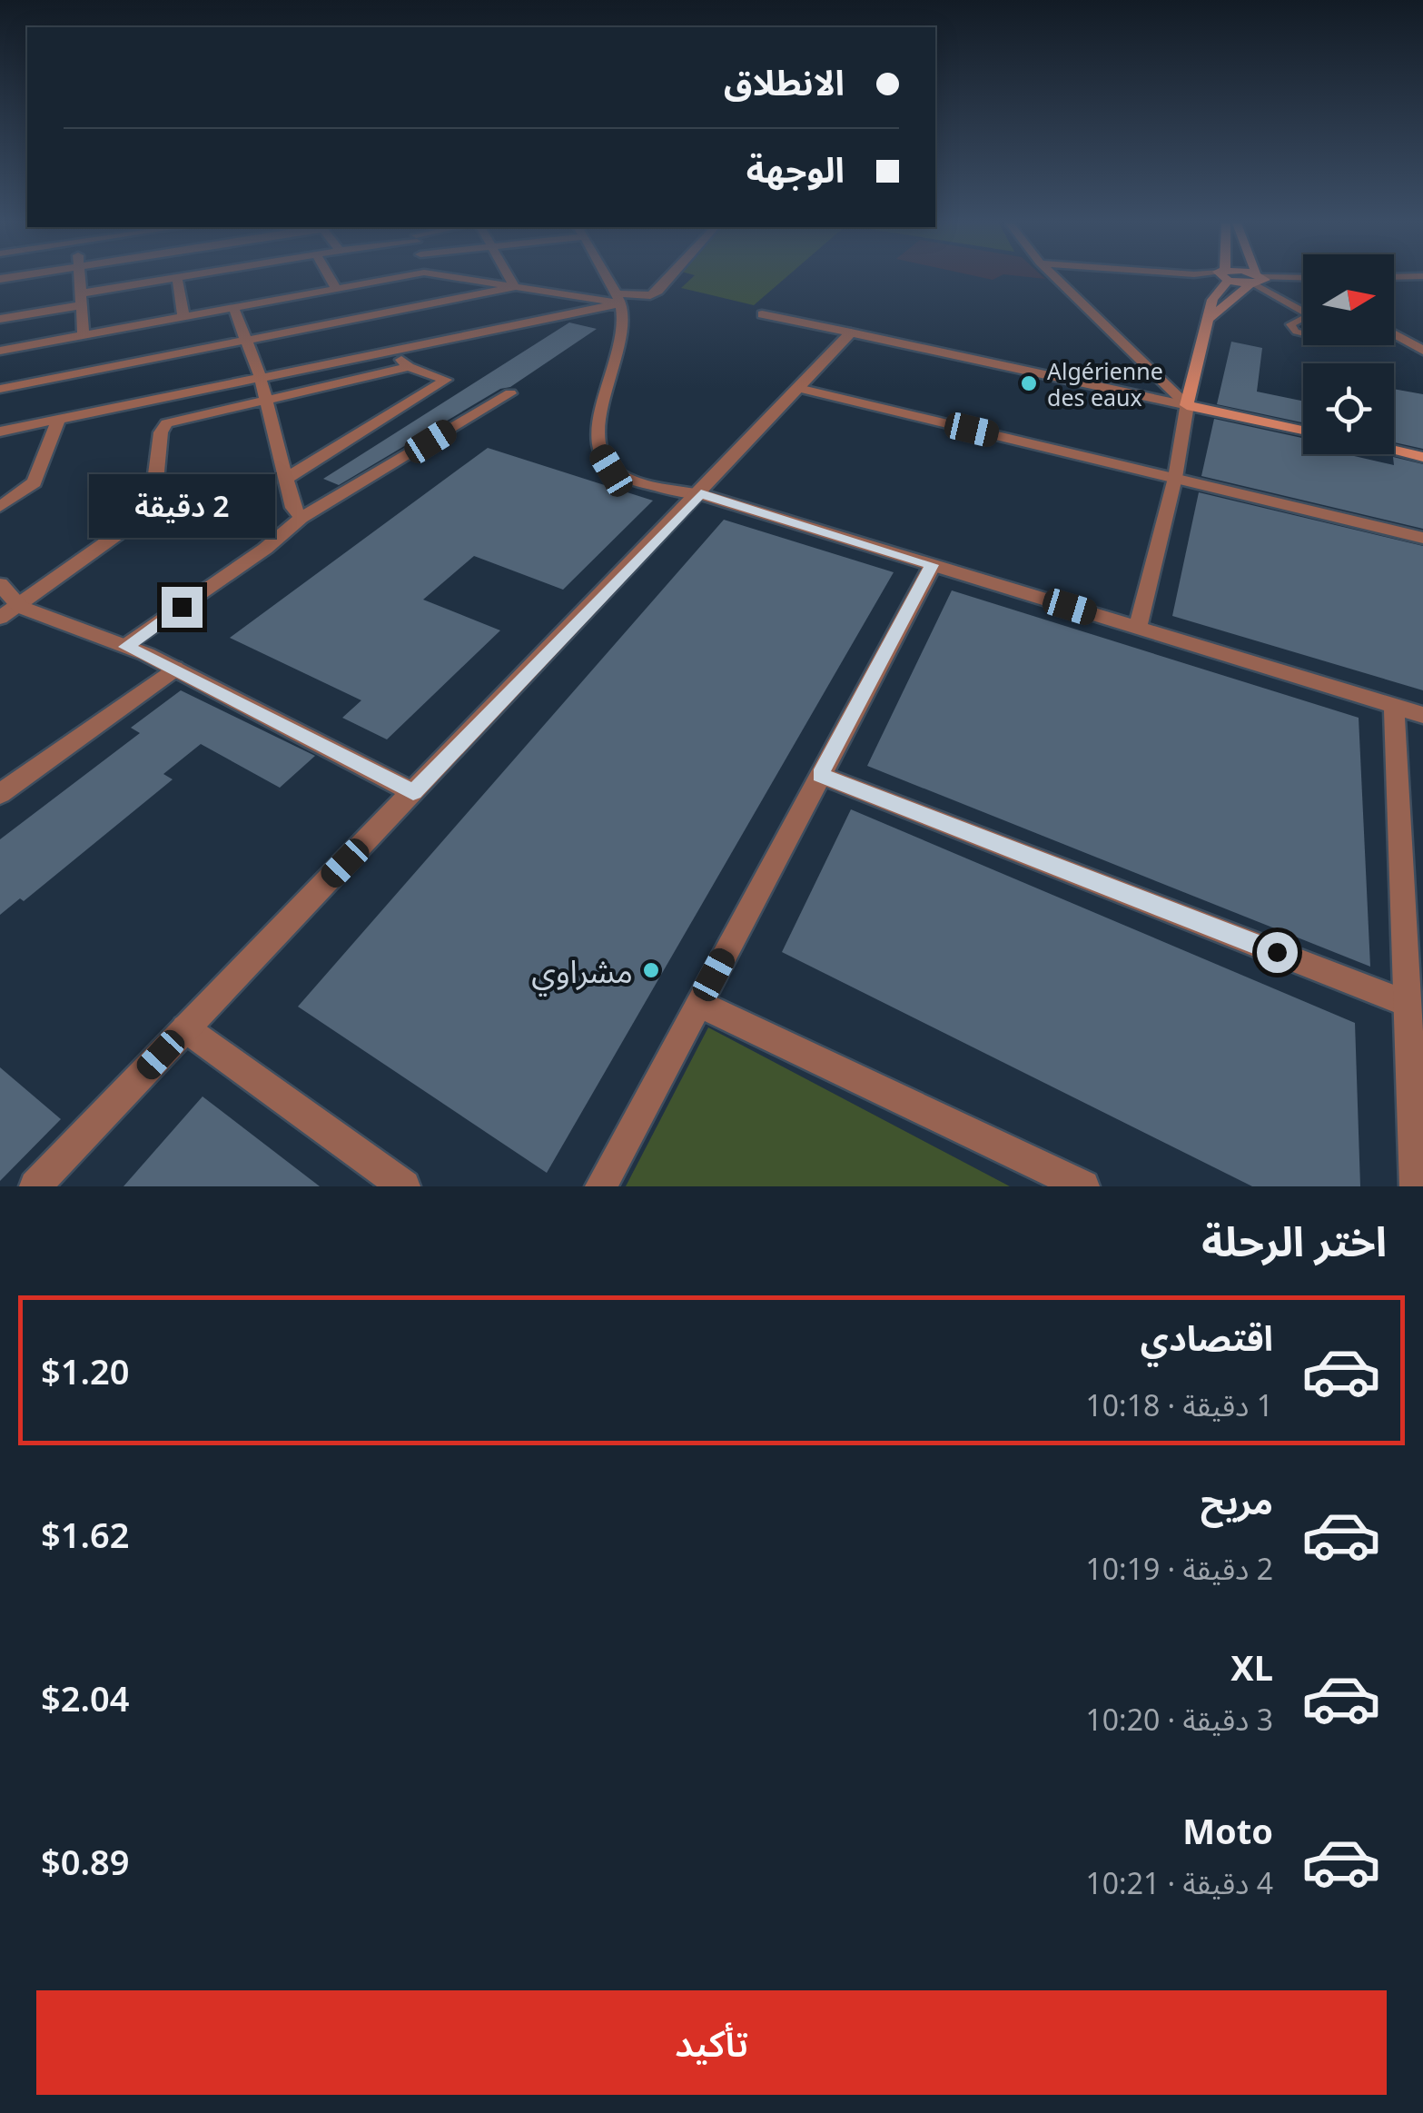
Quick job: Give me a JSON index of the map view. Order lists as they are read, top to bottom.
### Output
{
  "places": ["Algérienne des eaux", "مشراوي"],
  "north": "right",
  "page": {
    "banner": ["الانطلاق", "الوجهة"],
    "bubble": "2 دقيقة",
    "heading": "اختر الرحلة",
    "list": [
      {
        "name": "اقتصادي",
        "note": "1 دقيقة · 10:18",
        "value": "$1.20"
      },
      {
        "name": "مريح",
        "note": "2 دقيقة · 10:19",
        "value": "$1.62"
      },
      {
        "name": "XL",
        "note": "3 دقيقة · 10:20",
        "value": "$2.04"
      },
      {
        "name": "Moto",
        "note": "4 دقيقة · 10:21",
        "value": "$0.89"
      }
    ],
    "buttons": "تأكيد"
  }
}
